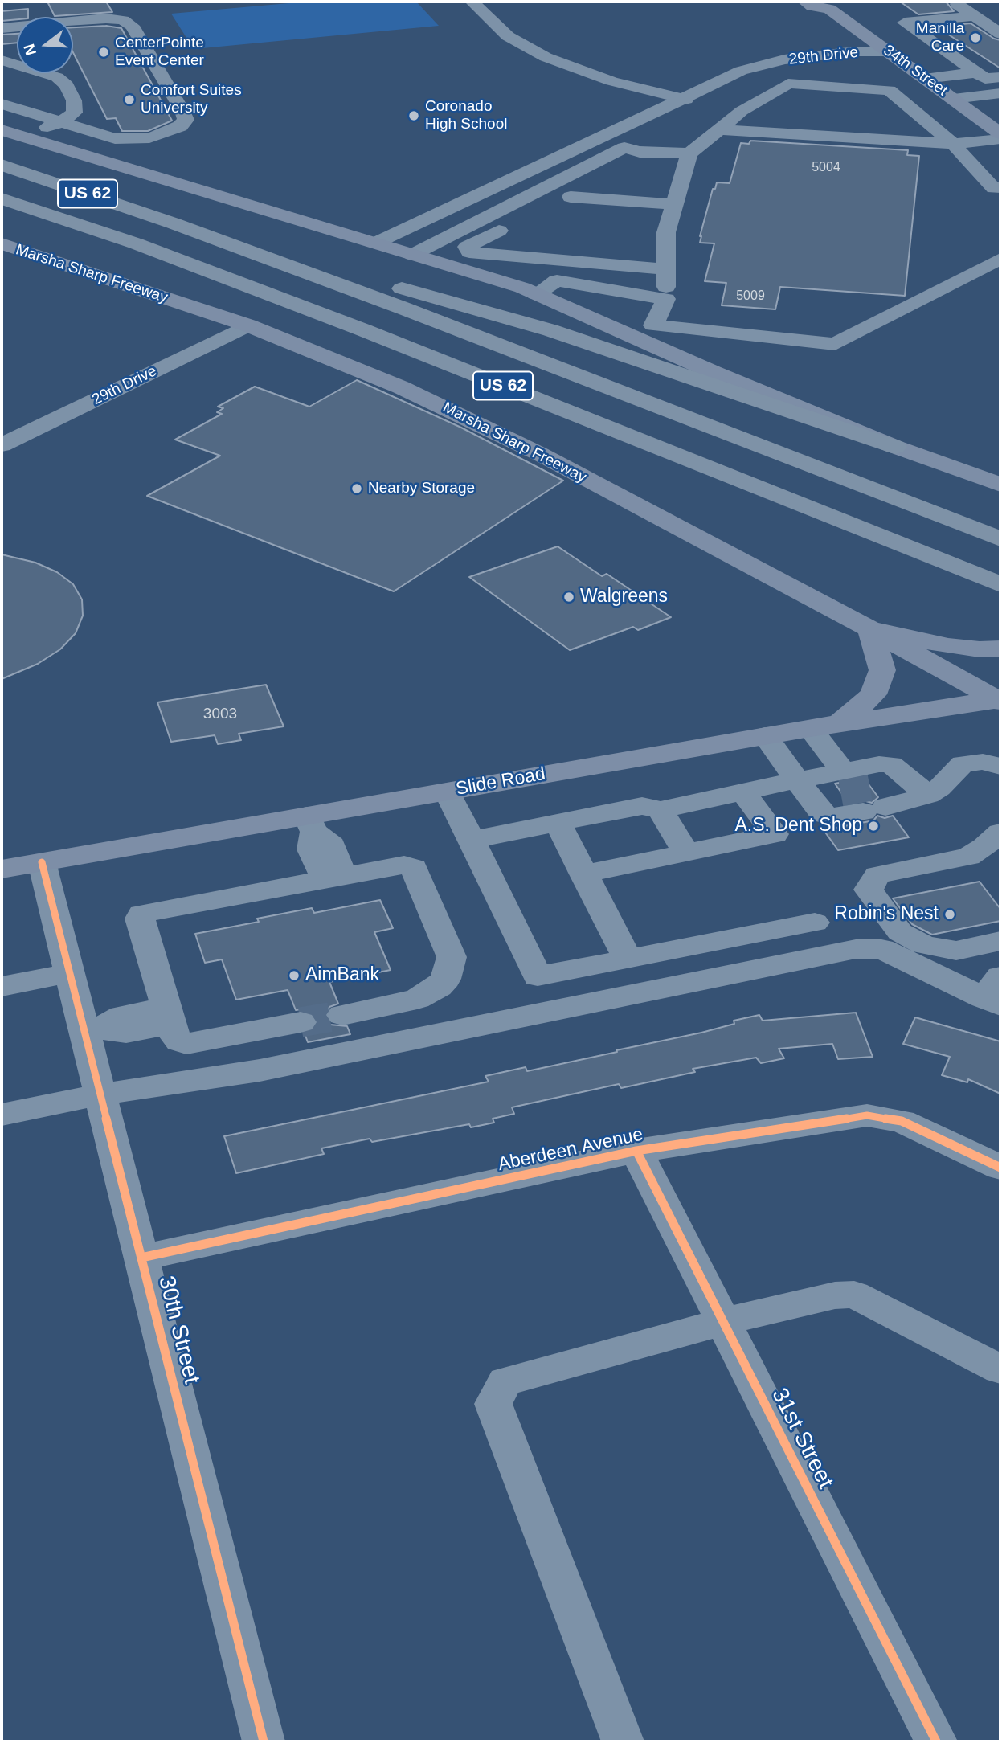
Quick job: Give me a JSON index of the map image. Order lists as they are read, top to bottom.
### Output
{
  "streets": {
    "highway": ["US 62"],
    "main road": ["34th Street", "Marsha Sharp Freeway", "Slide Road"],
    "street": [
      "29th Drive",
      "Aberdeen Avenue",
      "30th Street",
      "31st Street"
    ]
  },
  "crossings": [
    ["29th Drive", "34th Street"],
    ["29th Drive", "Marsha Sharp Freeway"],
    ["Marsha Sharp Freeway", "Slide Road"],
    ["Slide Road", "30th Street"],
    ["Aberdeen Avenue", "30th Street"],
    ["Aberdeen Avenue", "31st Street"]
  ],
  "places": [
    "Manilla Care",
    "CenterPointe Event Center",
    "Comfort Suites University",
    "Coronado High School",
    "Nearby Storage",
    "Walgreens",
    "A.S. Dent Shop",
    "Robin's Nest",
    "AimBank"
  ],
  "house_numbers": ["5004", "5009", "3003"],
  "north": "left"
}
